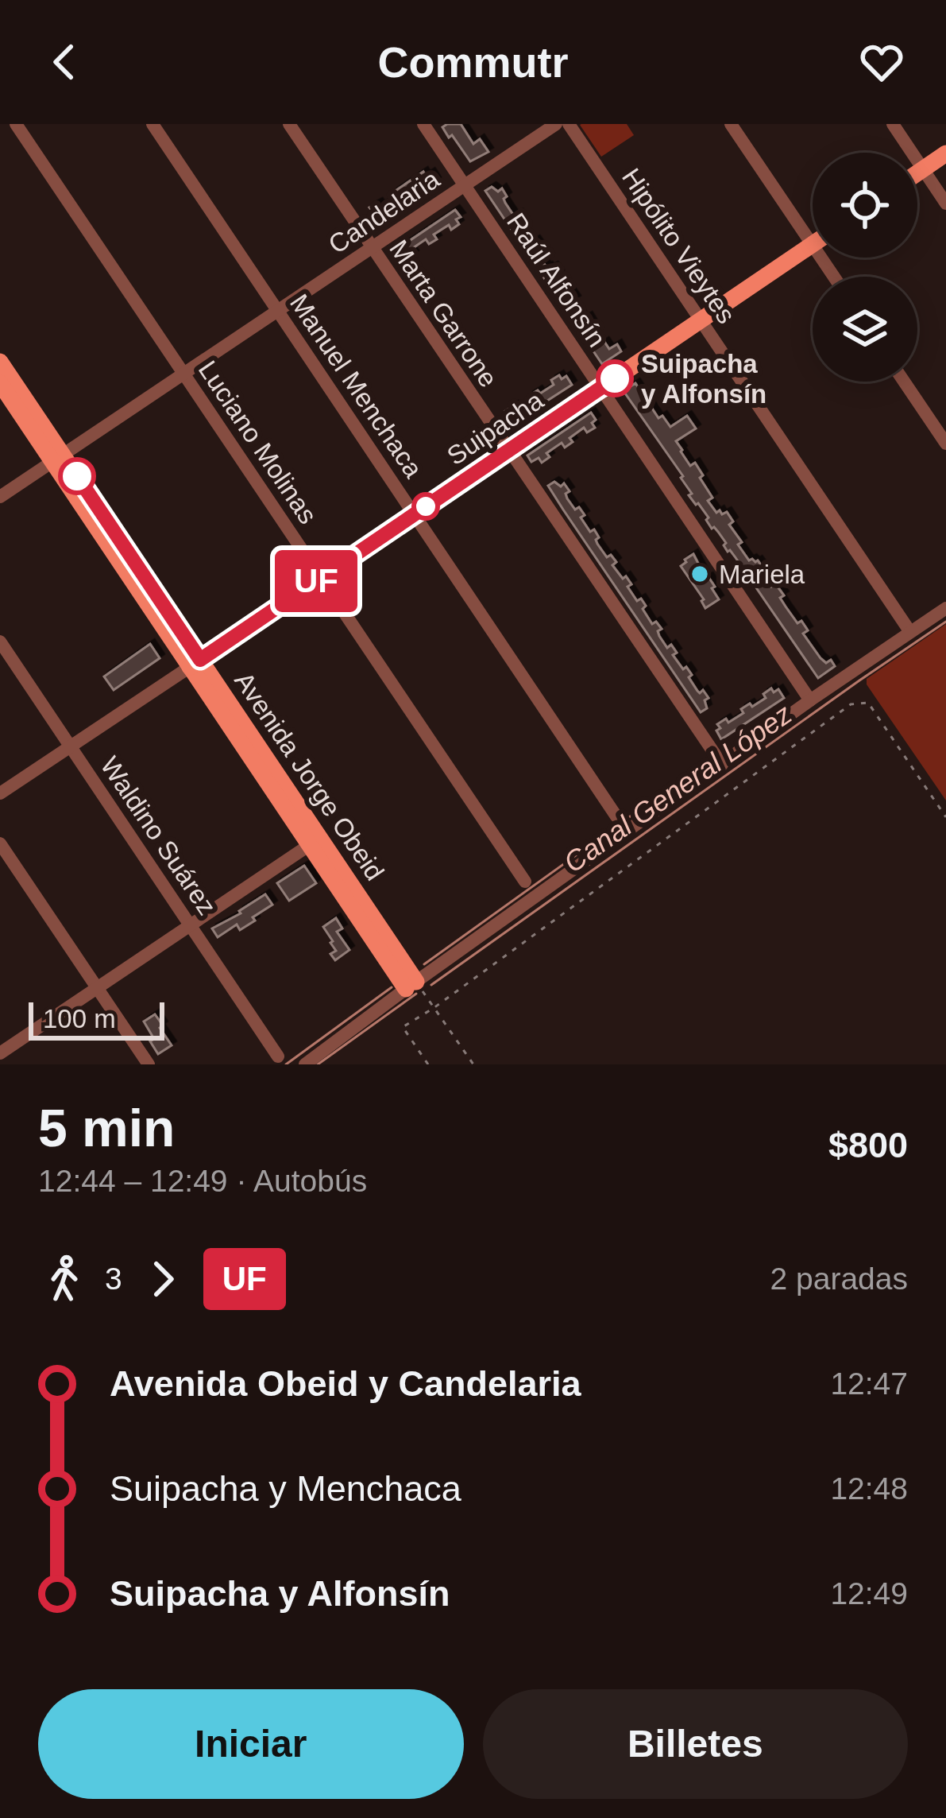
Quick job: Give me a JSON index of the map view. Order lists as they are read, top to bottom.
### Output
{
  "streets": {
    "main road": ["Suipacha", "Avenida Jorge Obeid"],
    "street": [
      "Candelaria",
      "Hipólito Vieytes",
      "Raúl Alfonsín",
      "Marta Garrone",
      "Manuel Menchaca",
      "Luciano Molinas",
      "Waldino Suárez"
    ]
  },
  "crossings": [
    ["Candelaria", "Raúl Alfonsín"],
    ["Candelaria", "Marta Garrone"],
    ["Candelaria", "Manuel Menchaca"],
    ["Candelaria", "Luciano Molinas"],
    ["Candelaria", "Avenida Jorge Obeid"],
    ["Hipólito Vieytes", "Suipacha"],
    ["Raúl Alfonsín", "Suipacha"],
    ["Marta Garrone", "Suipacha"],
    ["Manuel Menchaca", "Suipacha"],
    ["Suipacha", "Luciano Molinas"],
    ["Suipacha", "Avenida Jorge Obeid"],
    ["Suipacha", "Waldino Suárez"]
  ],
  "water": ["Canal General López"],
  "places": ["Suipacha y Alfonsín", "Mariela"],
  "lines": ["bus line UF"],
  "scale_bar": "100 m",
  "page": {
    "header": "Commutr",
    "on_map": "UF",
    "scale": "100 m",
    "heading": ["5 min", "12:44 – 12:49 · Autobús", "$800"],
    "legs": ["3", "UF", "2 paradas"],
    "list": [
      {
        "name": "Avenida Obeid y Candelaria",
        "value": "12:47"
      },
      {
        "name": "Suipacha y Menchaca",
        "value": "12:48"
      },
      {
        "name": "Suipacha y Alfonsín",
        "value": "12:49"
      }
    ],
    "buttons": ["Iniciar", "Billetes"]
  }
}
